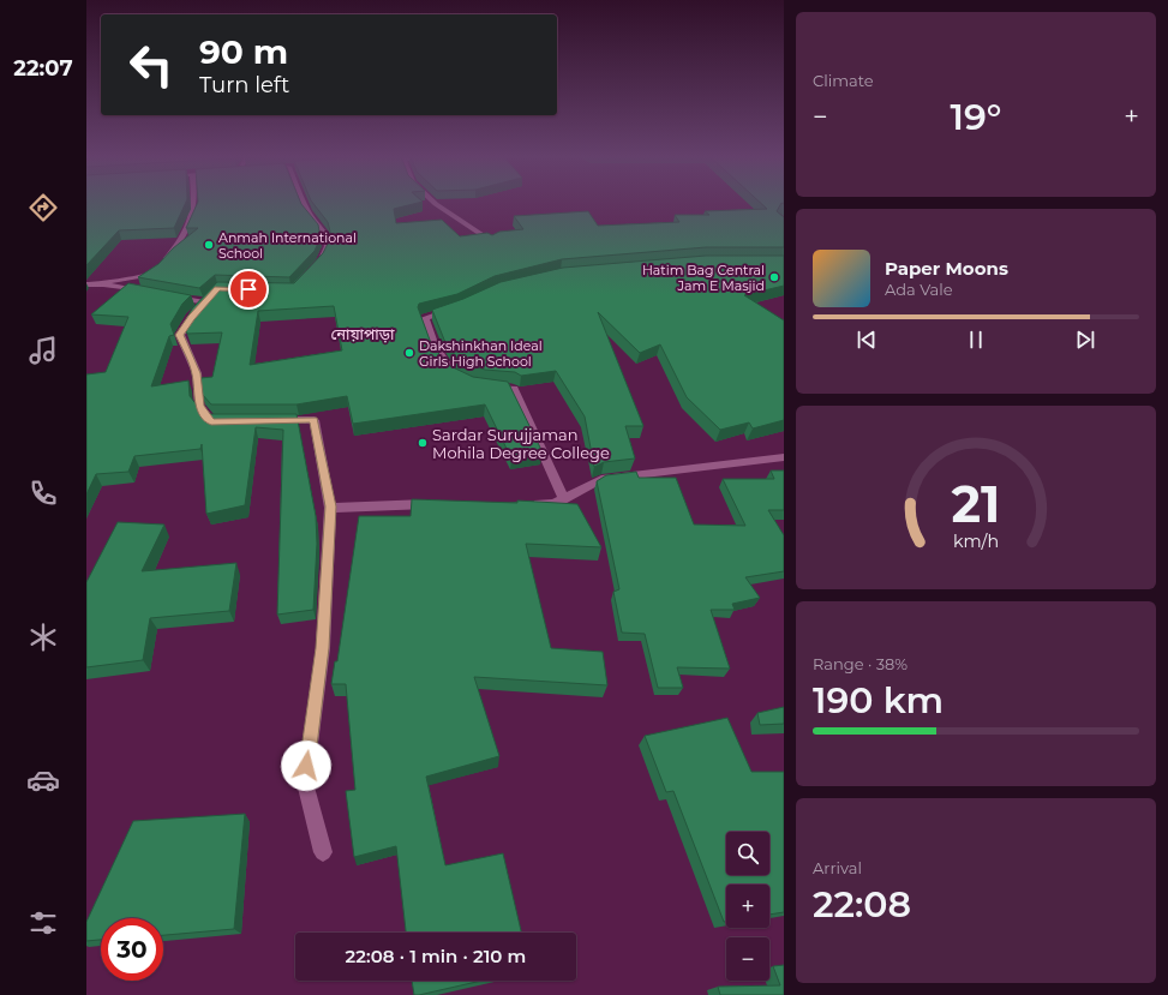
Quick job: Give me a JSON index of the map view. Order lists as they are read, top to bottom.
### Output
{
  "districts": ["নোয়াপাড়া"],
  "places": [
    "Anmah International School",
    "Hatim Bag Central Jam E Masjid",
    "Dakshinkhan Ideal Girls High School",
    "Sardar Surujjaman Mohila Degree College"
  ],
  "page": {
    "tabs": "22:07",
    "tile": [
      "Climate",
      ["Range · 38%", "190 km"],
      ["Arrival", "22:08"]
    ],
    "turn": ["90 m", "Turn left"],
    "heat": ["−", "19°", "+"],
    "song": ["Paper Moons", "Ada Vale"],
    "map_buttons": ["+", "−"],
    "limit": "30",
    "trip": "22:08 · 1 min · 210 m",
    "gauge": ["21", "km/h"]
  }
}
